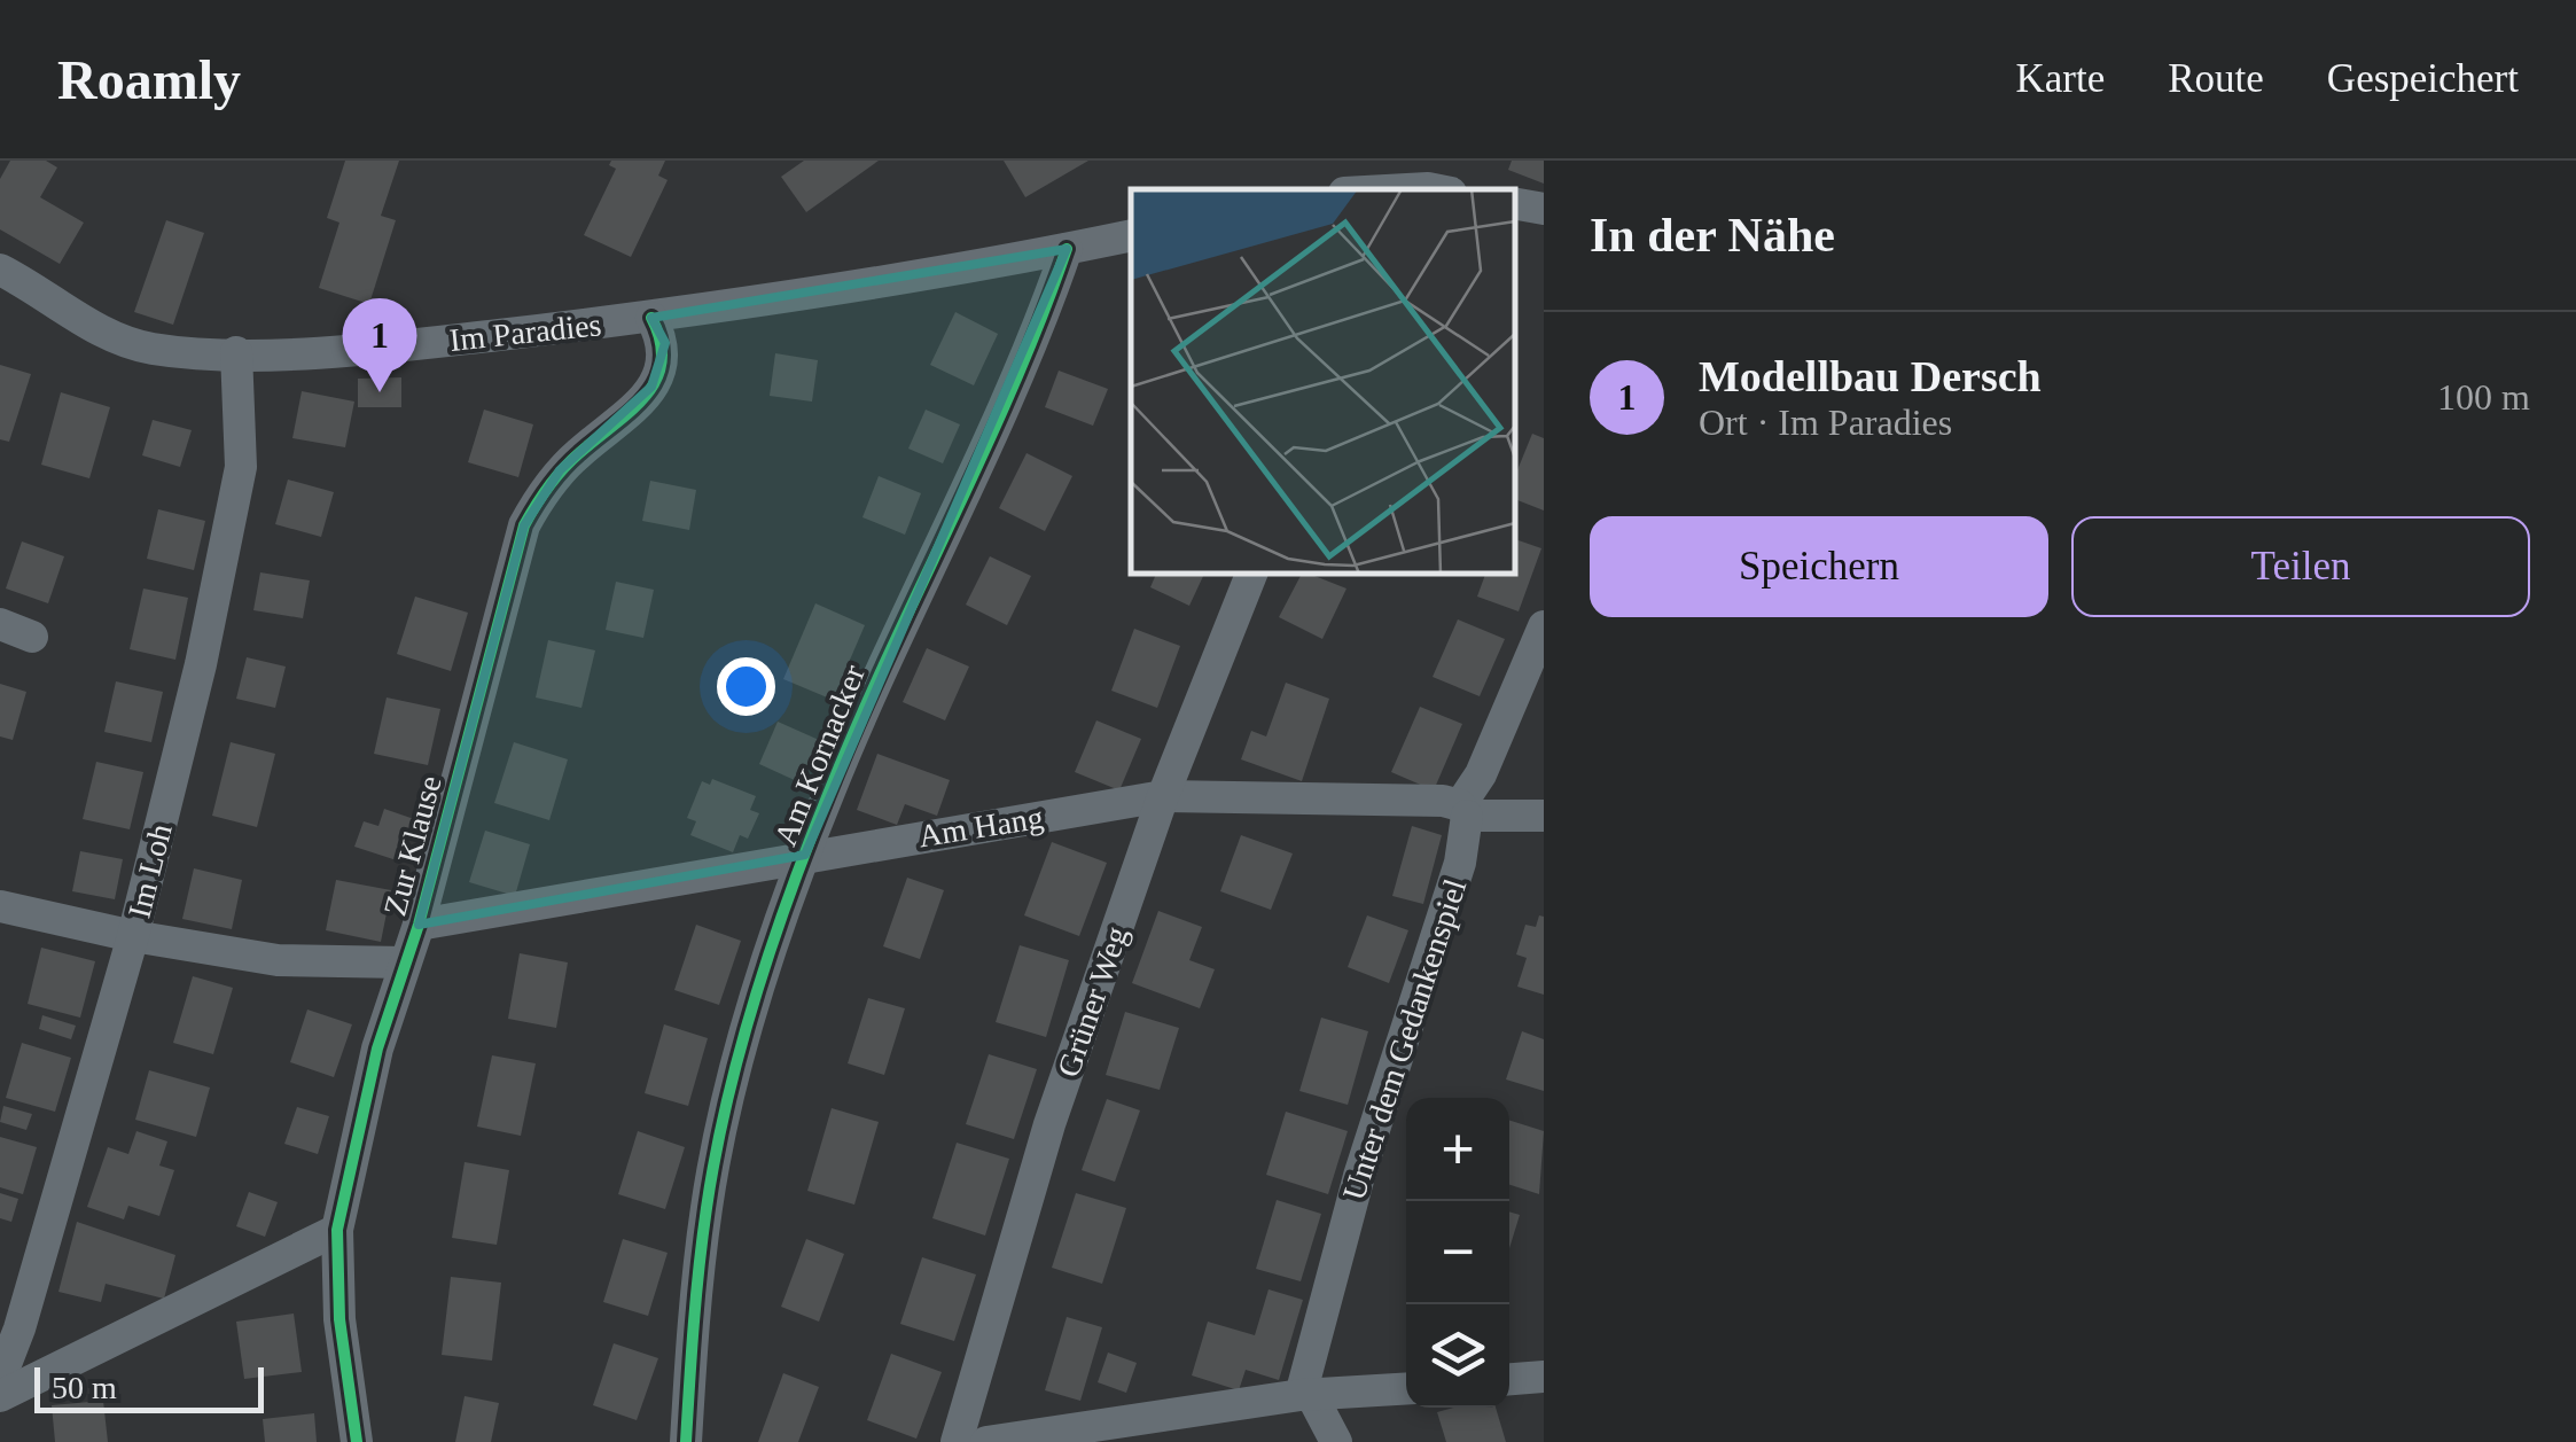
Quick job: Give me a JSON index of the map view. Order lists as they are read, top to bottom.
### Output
{
  "streets": {
    "street": [
      "Im Paradies",
      "Am Kornacker",
      "Am Hang",
      "Zur Klause",
      "Im Loh",
      "Grüner Weg",
      "Unter dem Gedankenspiel"
    ]
  },
  "crossings": [
    ["Im Paradies", "Am Kornacker"],
    ["Im Paradies", "Zur Klause"],
    ["Im Paradies", "Im Loh"],
    ["Am Kornacker", "Am Hang"],
    ["Am Hang", "Zur Klause"],
    ["Am Hang", "Grüner Weg"],
    ["Am Hang", "Unter dem Gedankenspiel"]
  ],
  "scale_bar": "50 m",
  "page": {
    "header": "Roamly",
    "nav": ["Karte", "Route", "Gespeichert"],
    "heading": "In der Nähe",
    "pins": "1",
    "list": [
      {
        "mark": "1",
        "name": "Modellbau Dersch",
        "note": "Ort · Im Paradies",
        "value": "100 m"
      }
    ],
    "buttons": ["Speichern", "Teilen"],
    "map_buttons": ["+", "−"],
    "scale": "50 m"
  }
}
